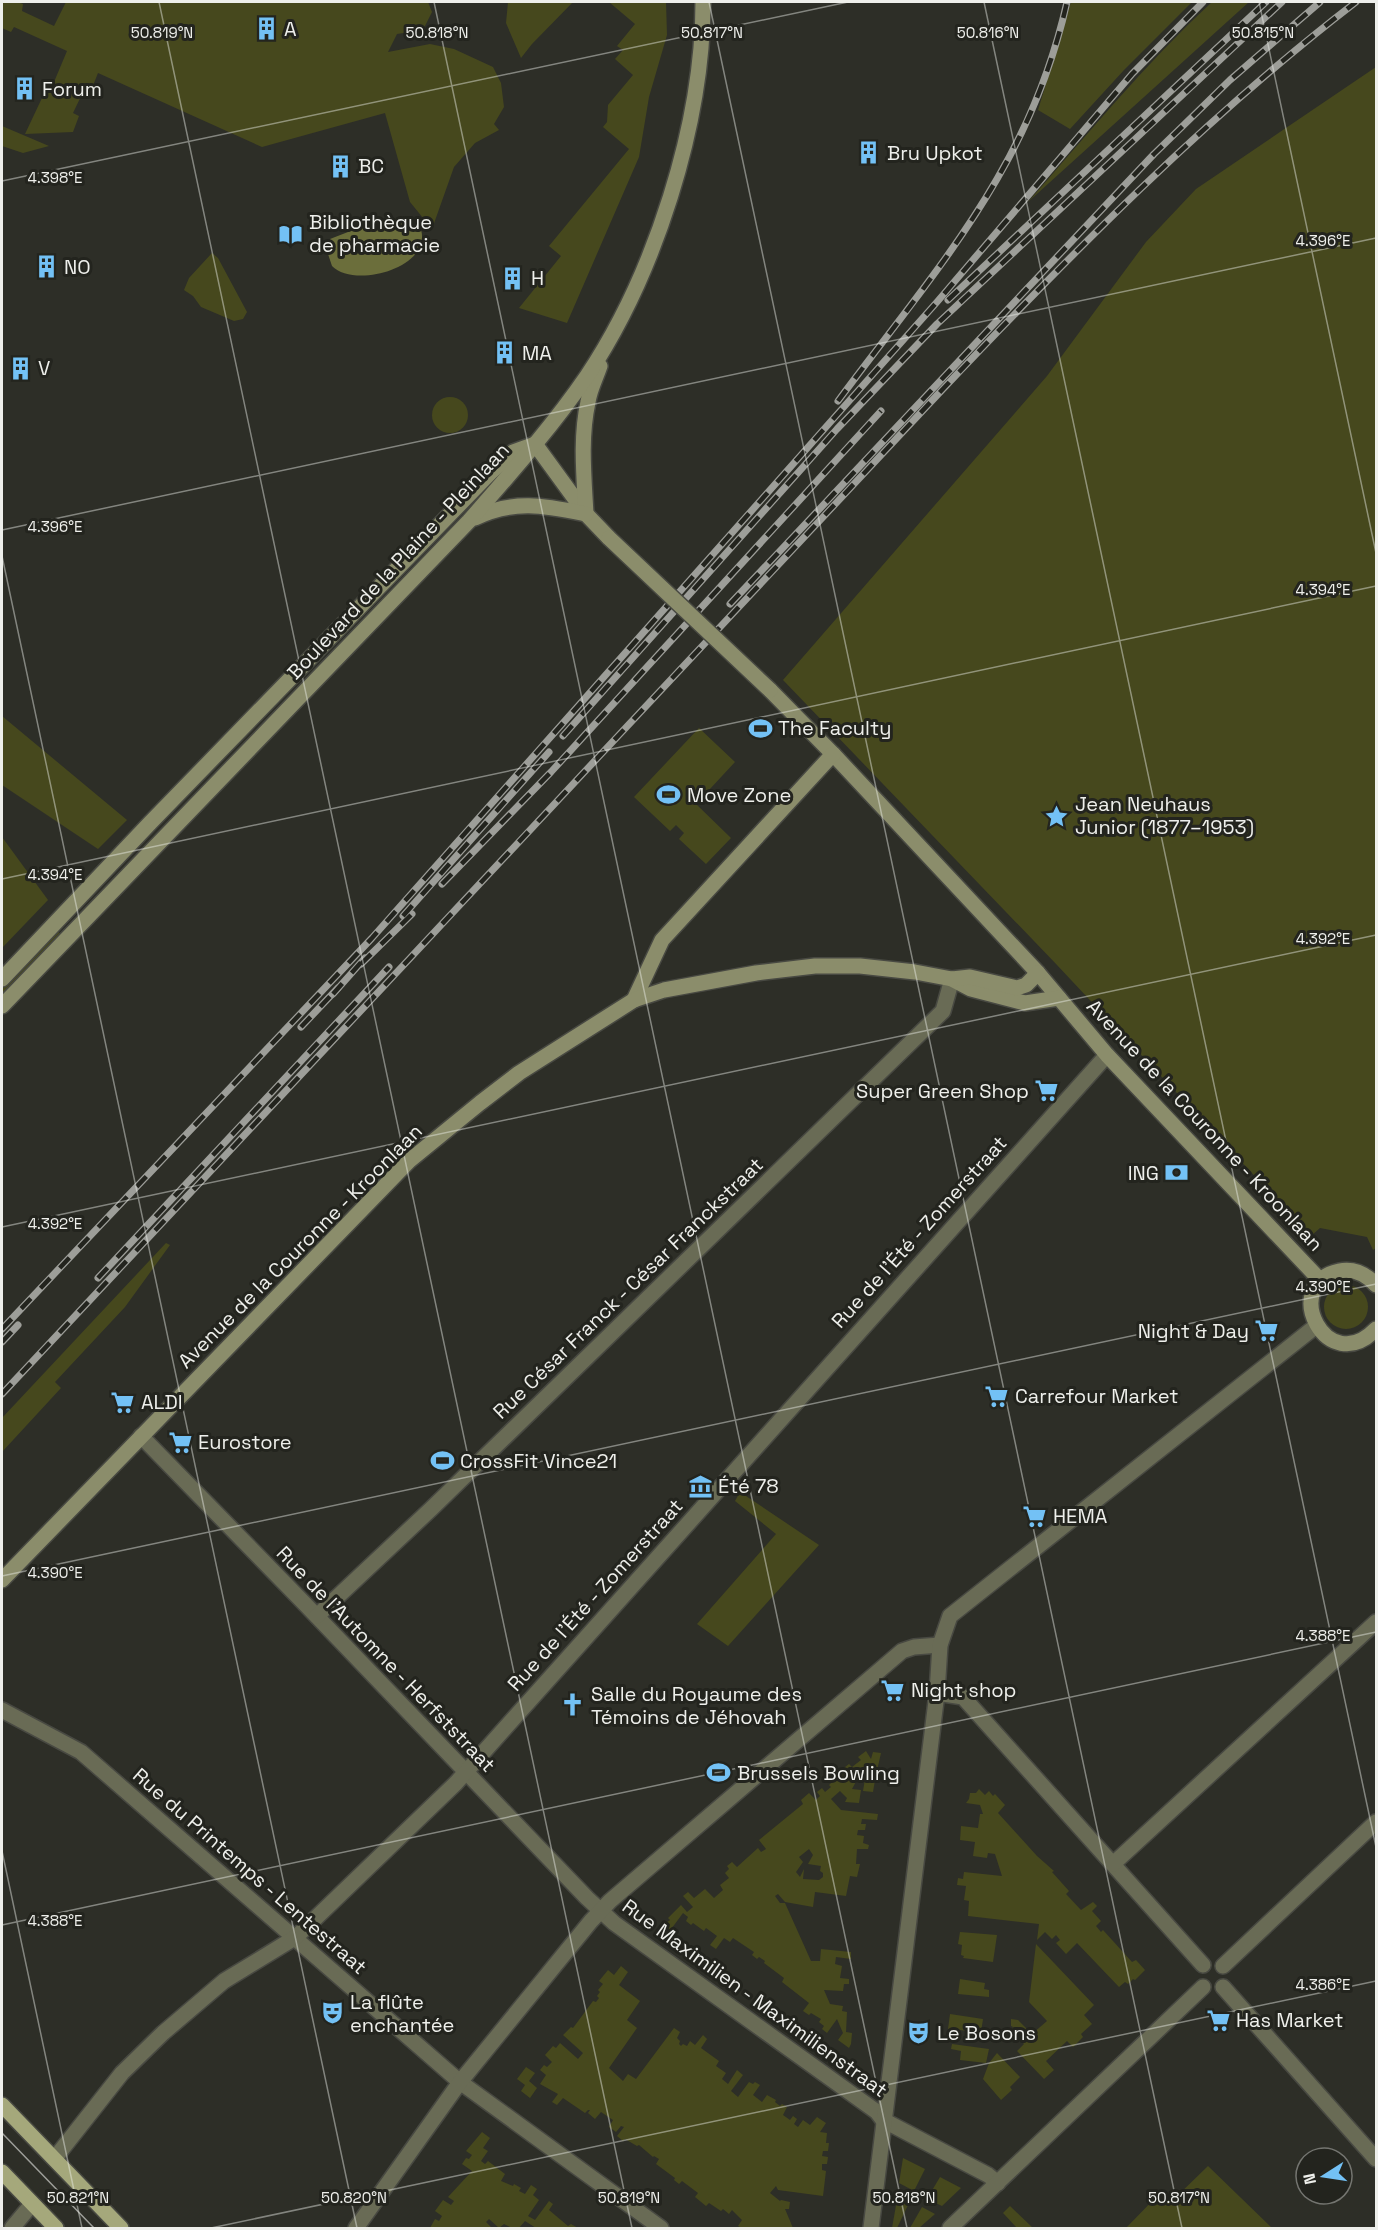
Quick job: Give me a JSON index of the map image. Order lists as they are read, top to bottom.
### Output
{
  "streets": {
    "street": [
      "Boulevard de la Plaine - Pleinlaan",
      "Avenue de la Couronne - Kroonlaan",
      "Rue de l'Été - Zomerstraat",
      "Rue César Franck - César Franckstraat",
      "Rue de l'Automne - Herfststraat",
      "Rue du Printemps - Lentestraat",
      "Rue Maximilien - Maximilienstraat"
    ]
  },
  "crossings": [
    ["Avenue de la Couronne - Kroonlaan", "Rue de l'Été - Zomerstraat"],
    ["Avenue de la Couronne - Kroonlaan", "Rue César Franck - César Franckstraat"],
    ["Avenue de la Couronne - Kroonlaan", "Rue de l'Automne - Herfststraat"],
    ["Rue de l'Été - Zomerstraat", "Rue de l'Automne - Herfststraat"],
    ["Rue de l'Été - Zomerstraat", "Rue du Printemps - Lentestraat"],
    ["Rue César Franck - César Franckstraat", "Rue de l'Automne - Herfststraat"],
    ["Rue de l'Automne - Herfststraat", "Rue Maximilien - Maximilienstraat"]
  ],
  "places": {
    "building": [
      "A",
      "Forum",
      "Bru Upkot",
      "BC",
      "NO",
      "H",
      "MA",
      "V"
    ],
    "library": ["Bibliothèque de pharmacie"],
    "sports": [
      "The Faculty",
      "Move Zone",
      "CrossFit Vince21",
      "Brussels Bowling"
    ],
    "place": ["Jean Neuhaus Junior (1877–1953)"],
    "supermarket": [
      "Super Green Shop",
      "Night & Day",
      "Carrefour Market",
      "ALDI",
      "Eurostore",
      "HEMA",
      "Night shop",
      "Has Market"
    ],
    "bank": ["ING"],
    "museum": ["Été 78"],
    "church": ["Salle du Royaume des Témoins de Jéhovah"],
    "theatre": ["La flûte enchantée", "Le Bosons"]
  },
  "north": "left",
  "coordinates": [
    "50.819°N",
    "50.818°N",
    "50.817°N",
    "50.816°N",
    "50.815°N",
    "4.398°E",
    "4.396°E",
    "4.394°E",
    "4.392°E",
    "4.390°E",
    "4.388°E",
    "4.386°E",
    "50.821°N",
    "50.820°N"
  ]
}
